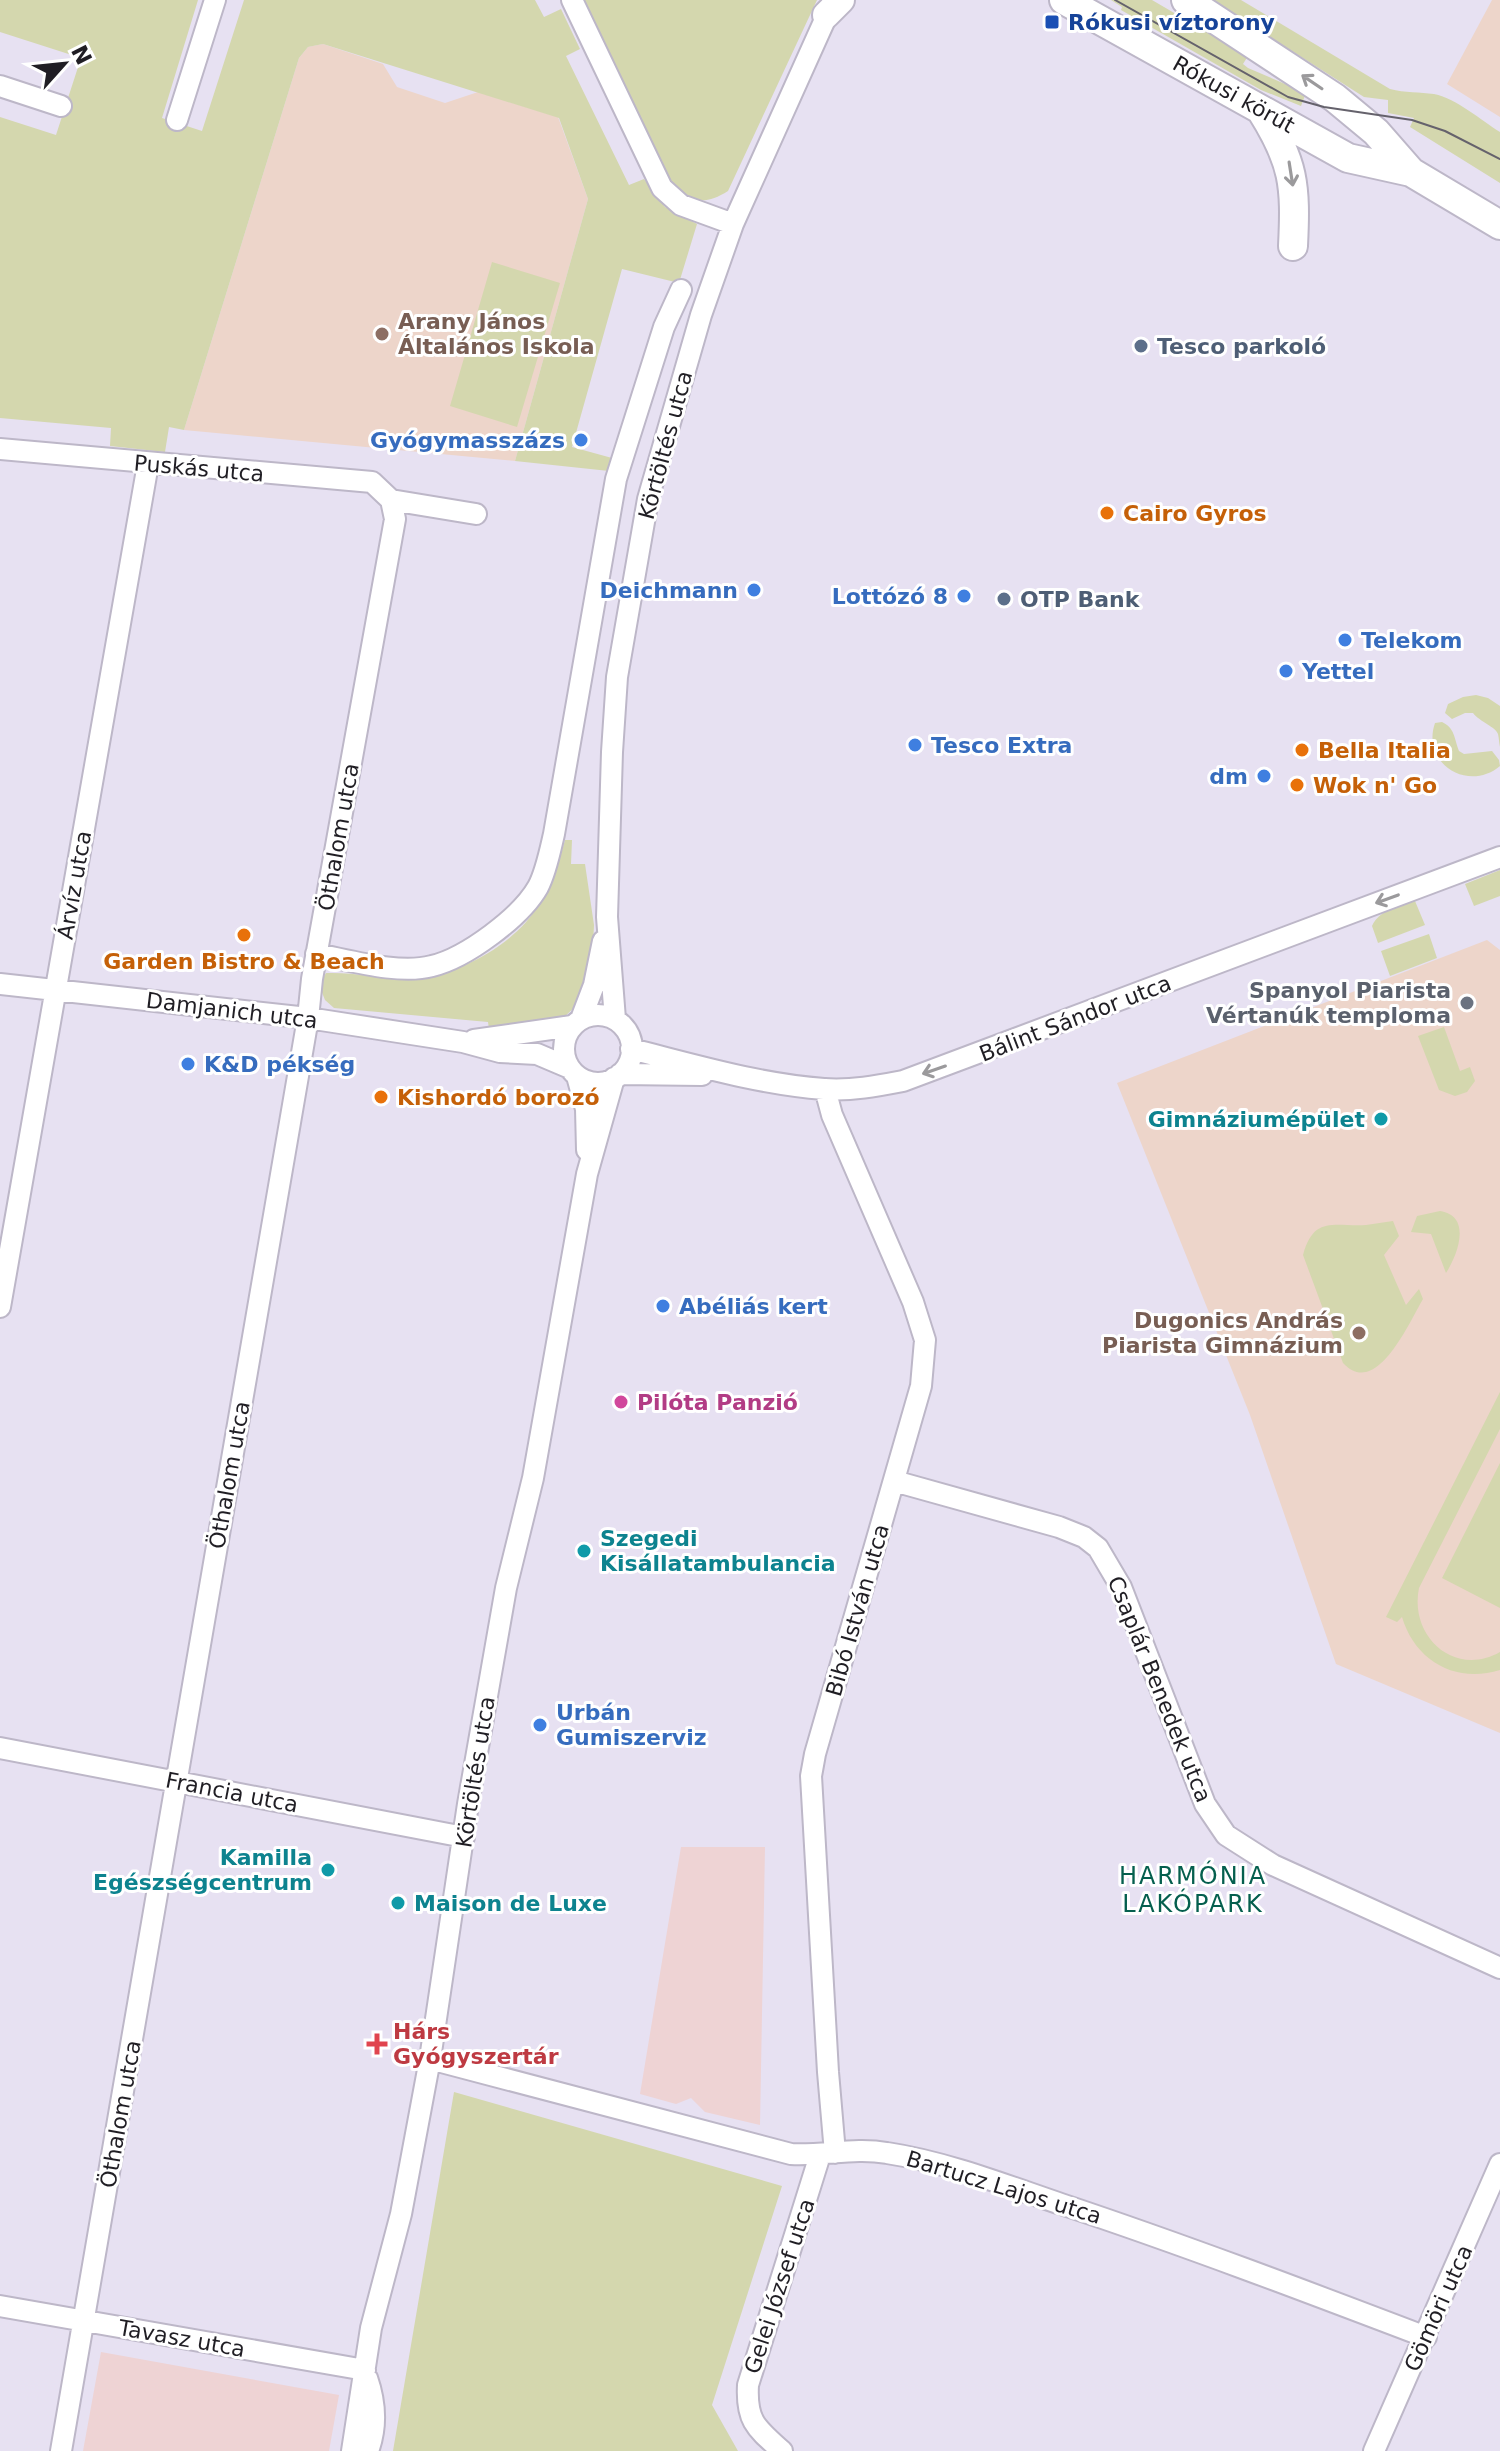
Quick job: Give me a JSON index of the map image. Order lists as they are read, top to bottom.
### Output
{
  "streets": {
    "main road": ["Rókusi körút"],
    "street": [
      "Körtöltés utca",
      "Puskás utca",
      "Öthalom utca",
      "Árvíz utca",
      "Damjanich utca",
      "Bálint Sándor utca",
      "Bibó István utca",
      "Csaplár Benedek utca",
      "Francia utca",
      "Bartucz Lajos utca",
      "Gelei József utca",
      "Gömöri utca",
      "Tavasz utca"
    ]
  },
  "crossings": [
    ["Körtöltés utca", "Damjanich utca"],
    ["Körtöltés utca", "Bálint Sándor utca"],
    ["Körtöltés utca", "Francia utca"],
    ["Körtöltés utca", "Bartucz Lajos utca"],
    ["Körtöltés utca", "Tavasz utca"],
    ["Puskás utca", "Öthalom utca"],
    ["Puskás utca", "Árvíz utca"],
    ["Öthalom utca", "Damjanich utca"],
    ["Öthalom utca", "Francia utca"],
    ["Öthalom utca", "Tavasz utca"],
    ["Árvíz utca", "Damjanich utca"],
    ["Damjanich utca", "Bálint Sándor utca"],
    ["Bálint Sándor utca", "Bibó István utca"],
    ["Bibó István utca", "Csaplár Benedek utca"],
    ["Bibó István utca", "Bartucz Lajos utca"],
    ["Bibó István utca", "Gelei József utca"],
    ["Bartucz Lajos utca", "Gelei József utca"],
    ["Bartucz Lajos utca", "Gömöri utca"]
  ],
  "one_way": ["Bálint Sándor utca"],
  "districts": ["HARMÓNIA LAKÓPARK"],
  "places": {
    "transit": ["Rókusi víztorony"],
    "other": [
      "Arany János Általános Iskola",
      "Tesco parkoló",
      "Gyógymasszázs",
      "Cairo Gyros",
      "Deichmann",
      "Lottózó 8",
      "OTP Bank",
      "Telekom",
      "Yettel",
      "Tesco Extra",
      "Bella Italia",
      "dm",
      "Wok n' Go",
      "Garden Bistro & Beach",
      "Spanyol Piarista Vértanúk temploma",
      "K&D pékség",
      "Kishordó borozó",
      "Gimnáziumépület",
      "Abéliás kert",
      "Dugonics András Piarista Gimnázium",
      "Pilóta Panzió",
      "Szegedi Kisállatambulancia",
      "Urbán Gumiszerviz",
      "Kamilla Egészségcentrum",
      "Maison de Luxe"
    ],
    "health": ["Hárs Gyógyszertár"]
  },
  "north": "top right"
}
